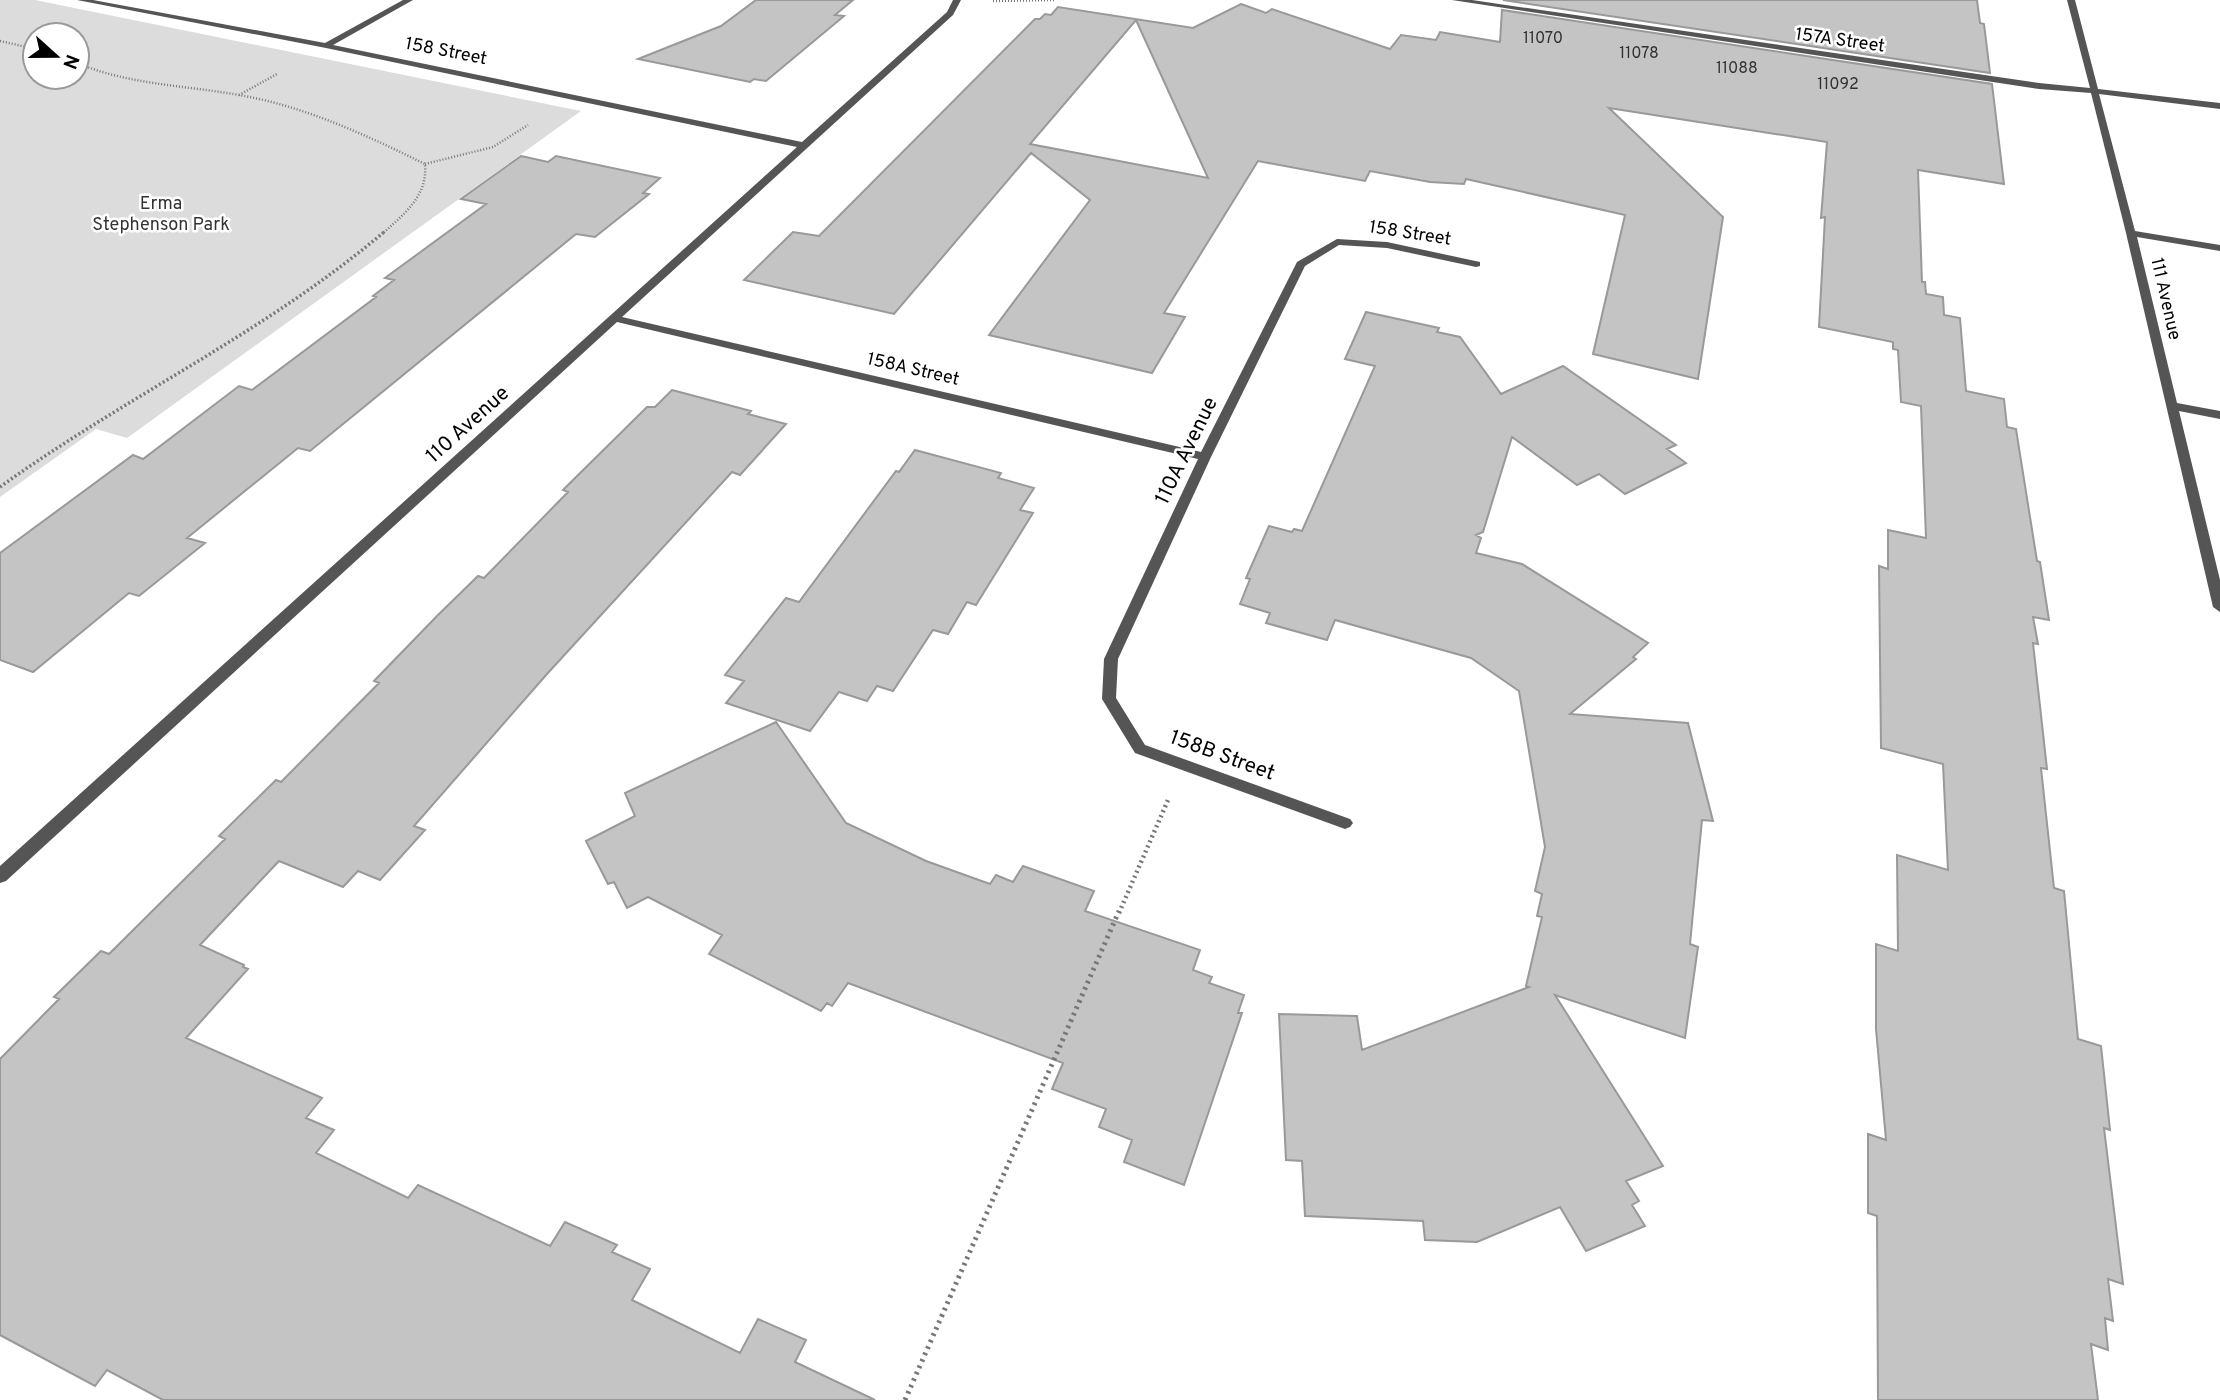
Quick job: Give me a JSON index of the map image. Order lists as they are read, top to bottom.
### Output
{
  "streets": {
    "street": [
      "157A Street",
      "158 Street",
      "111 Avenue",
      "158A Street",
      "110 Avenue",
      "110A Avenue",
      "158B Street"
    ]
  },
  "crossings": [
    ["157A Street", "111 Avenue"],
    ["158 Street", "110 Avenue"],
    ["158 Street", "110A Avenue"],
    ["158A Street", "110 Avenue"],
    ["158A Street", "110A Avenue"],
    ["110A Avenue", "158B Street"]
  ],
  "parks": ["Erma Stephenson Park"],
  "house_numbers": [
    "11070",
    "11078",
    "11088",
    "11092"
  ],
  "north": "right"
}
